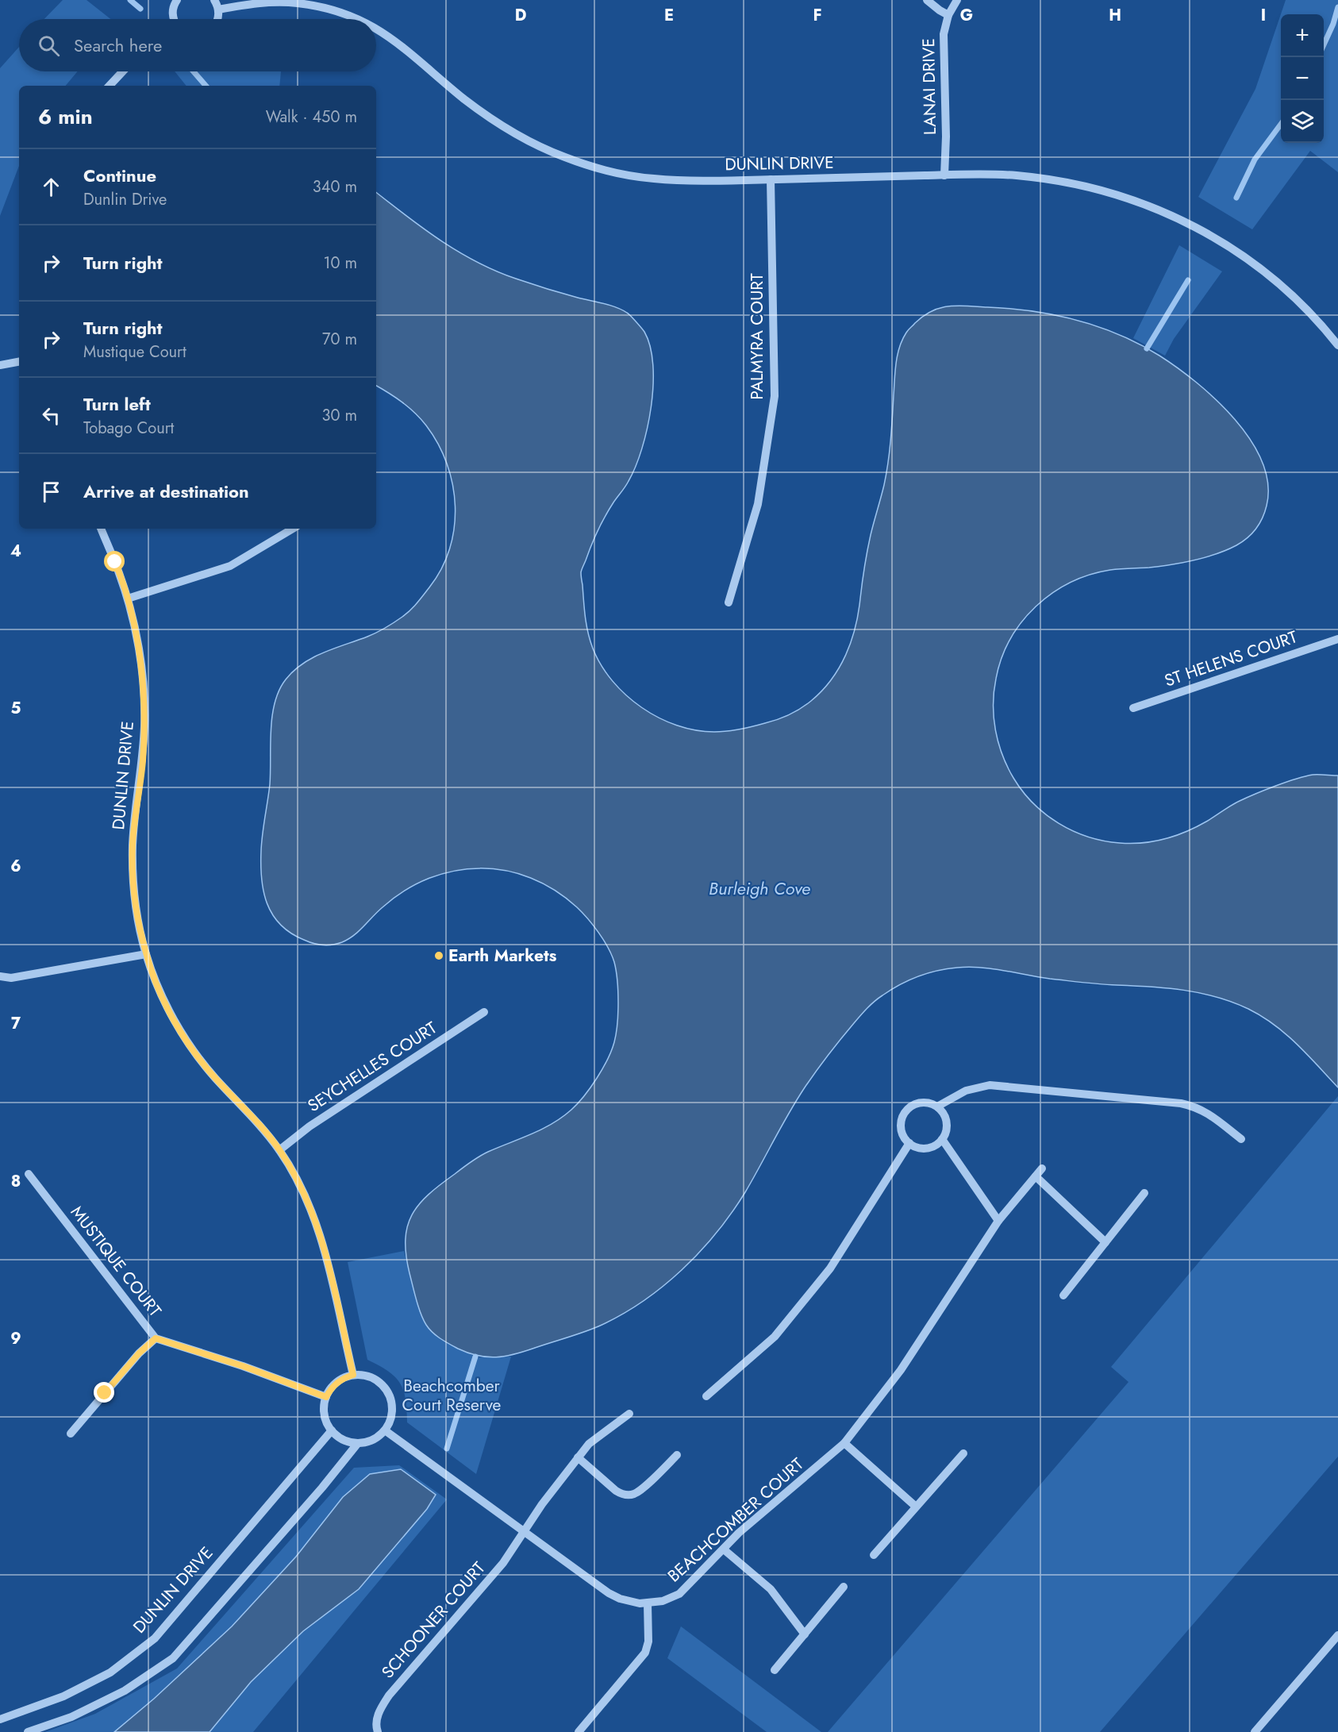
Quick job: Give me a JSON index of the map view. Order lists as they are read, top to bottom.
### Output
{
  "streets": {
    "street": [
      "LANAI DRIVE",
      "DUNLIN DRIVE",
      "PALMYRA COURT",
      "ST HELENS COURT",
      "SEYCHELLES COURT",
      "MUSTIQUE COURT",
      "BEACHCOMBER COURT",
      "SCHOONER COURT"
    ]
  },
  "crossings": [
    ["LANAI DRIVE", "DUNLIN DRIVE"],
    ["DUNLIN DRIVE", "PALMYRA COURT"],
    ["DUNLIN DRIVE", "SEYCHELLES COURT"],
    ["DUNLIN DRIVE", "MUSTIQUE COURT"],
    ["DUNLIN DRIVE", "BEACHCOMBER COURT"],
    ["MUSTIQUE COURT", "BEACHCOMBER COURT"],
    ["BEACHCOMBER COURT", "SCHOONER COURT"]
  ],
  "water": ["Burleigh Cove"],
  "parks": ["Beachcomber Court Reserve"],
  "places": ["Earth Markets"],
  "page": {
    "map_buttons": ["+", "−"],
    "search": "Search here",
    "heading": ["6 min", "Walk · 450 m"],
    "list": [
      ["Continue", "Dunlin Drive", "340 m"],
      ["Turn right", "10 m"],
      ["Turn right", "Mustique Court", "70 m"],
      ["Turn left", "Tobago Court", "30 m"],
      "Arrive at destination"
    ]
  },
  "grid": {
    "columns": [
      "D",
      "E",
      "F",
      "G",
      "H",
      "I"
    ],
    "rows": [
      "4",
      "5",
      "6",
      "7",
      "8",
      "9"
    ]
  }
}
